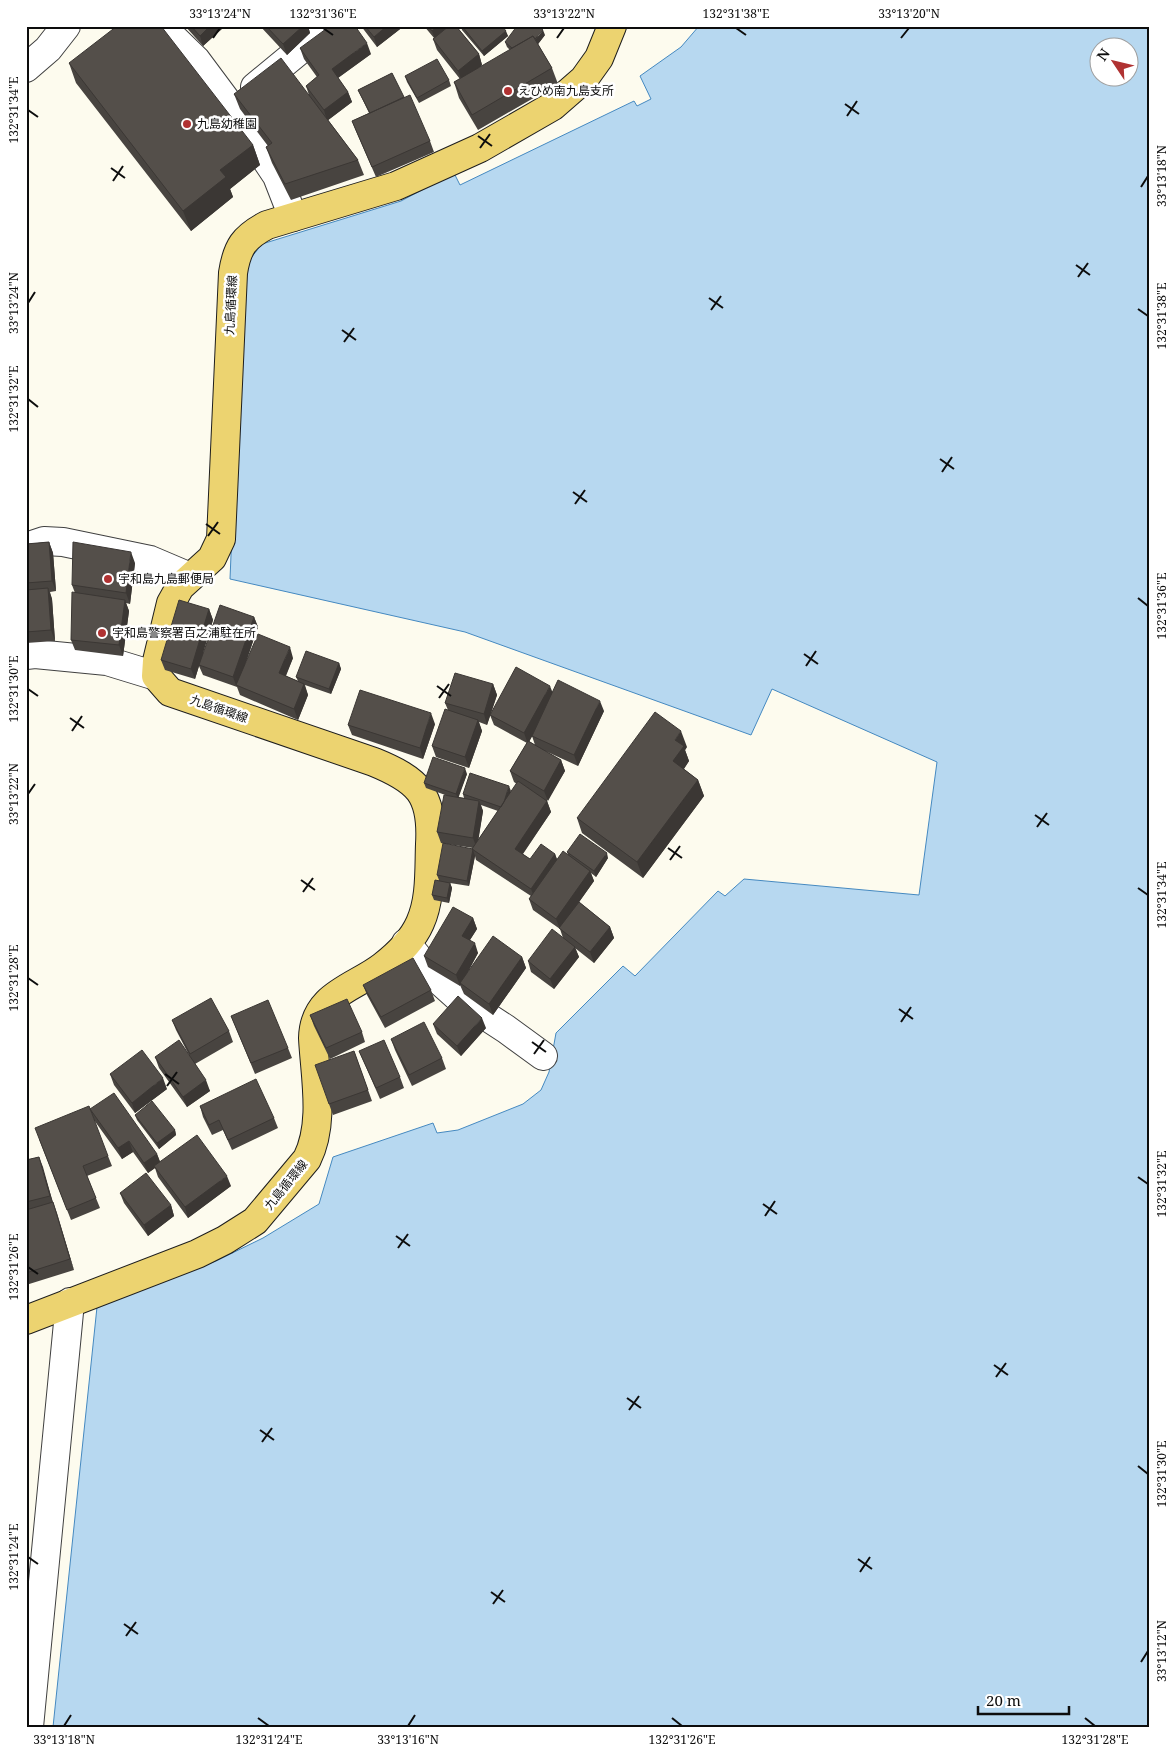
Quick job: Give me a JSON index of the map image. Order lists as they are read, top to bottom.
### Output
{
  "streets": {
    "main road": ["九島循環線"]
  },
  "places": [
    "えひめ南九島支所",
    "九島幼稚園",
    "宇和島九島郵便局",
    "宇和島警察署百之浦駐在所"
  ],
  "scale_bar": "20 m",
  "north": "top left",
  "coordinates": [
    "33°13'24\"N",
    "132°31'36\"E",
    "33°13'22\"N",
    "132°31'38\"E",
    "33°13'20\"N",
    "132°31'34\"E",
    "33°13'18\"N",
    "132°31'32\"E",
    "132°31'30\"E",
    "132°31'28\"E",
    "132°31'26\"E",
    "132°31'24\"E",
    "33°13'12\"N",
    "33°13'16\"N"
  ]
}
